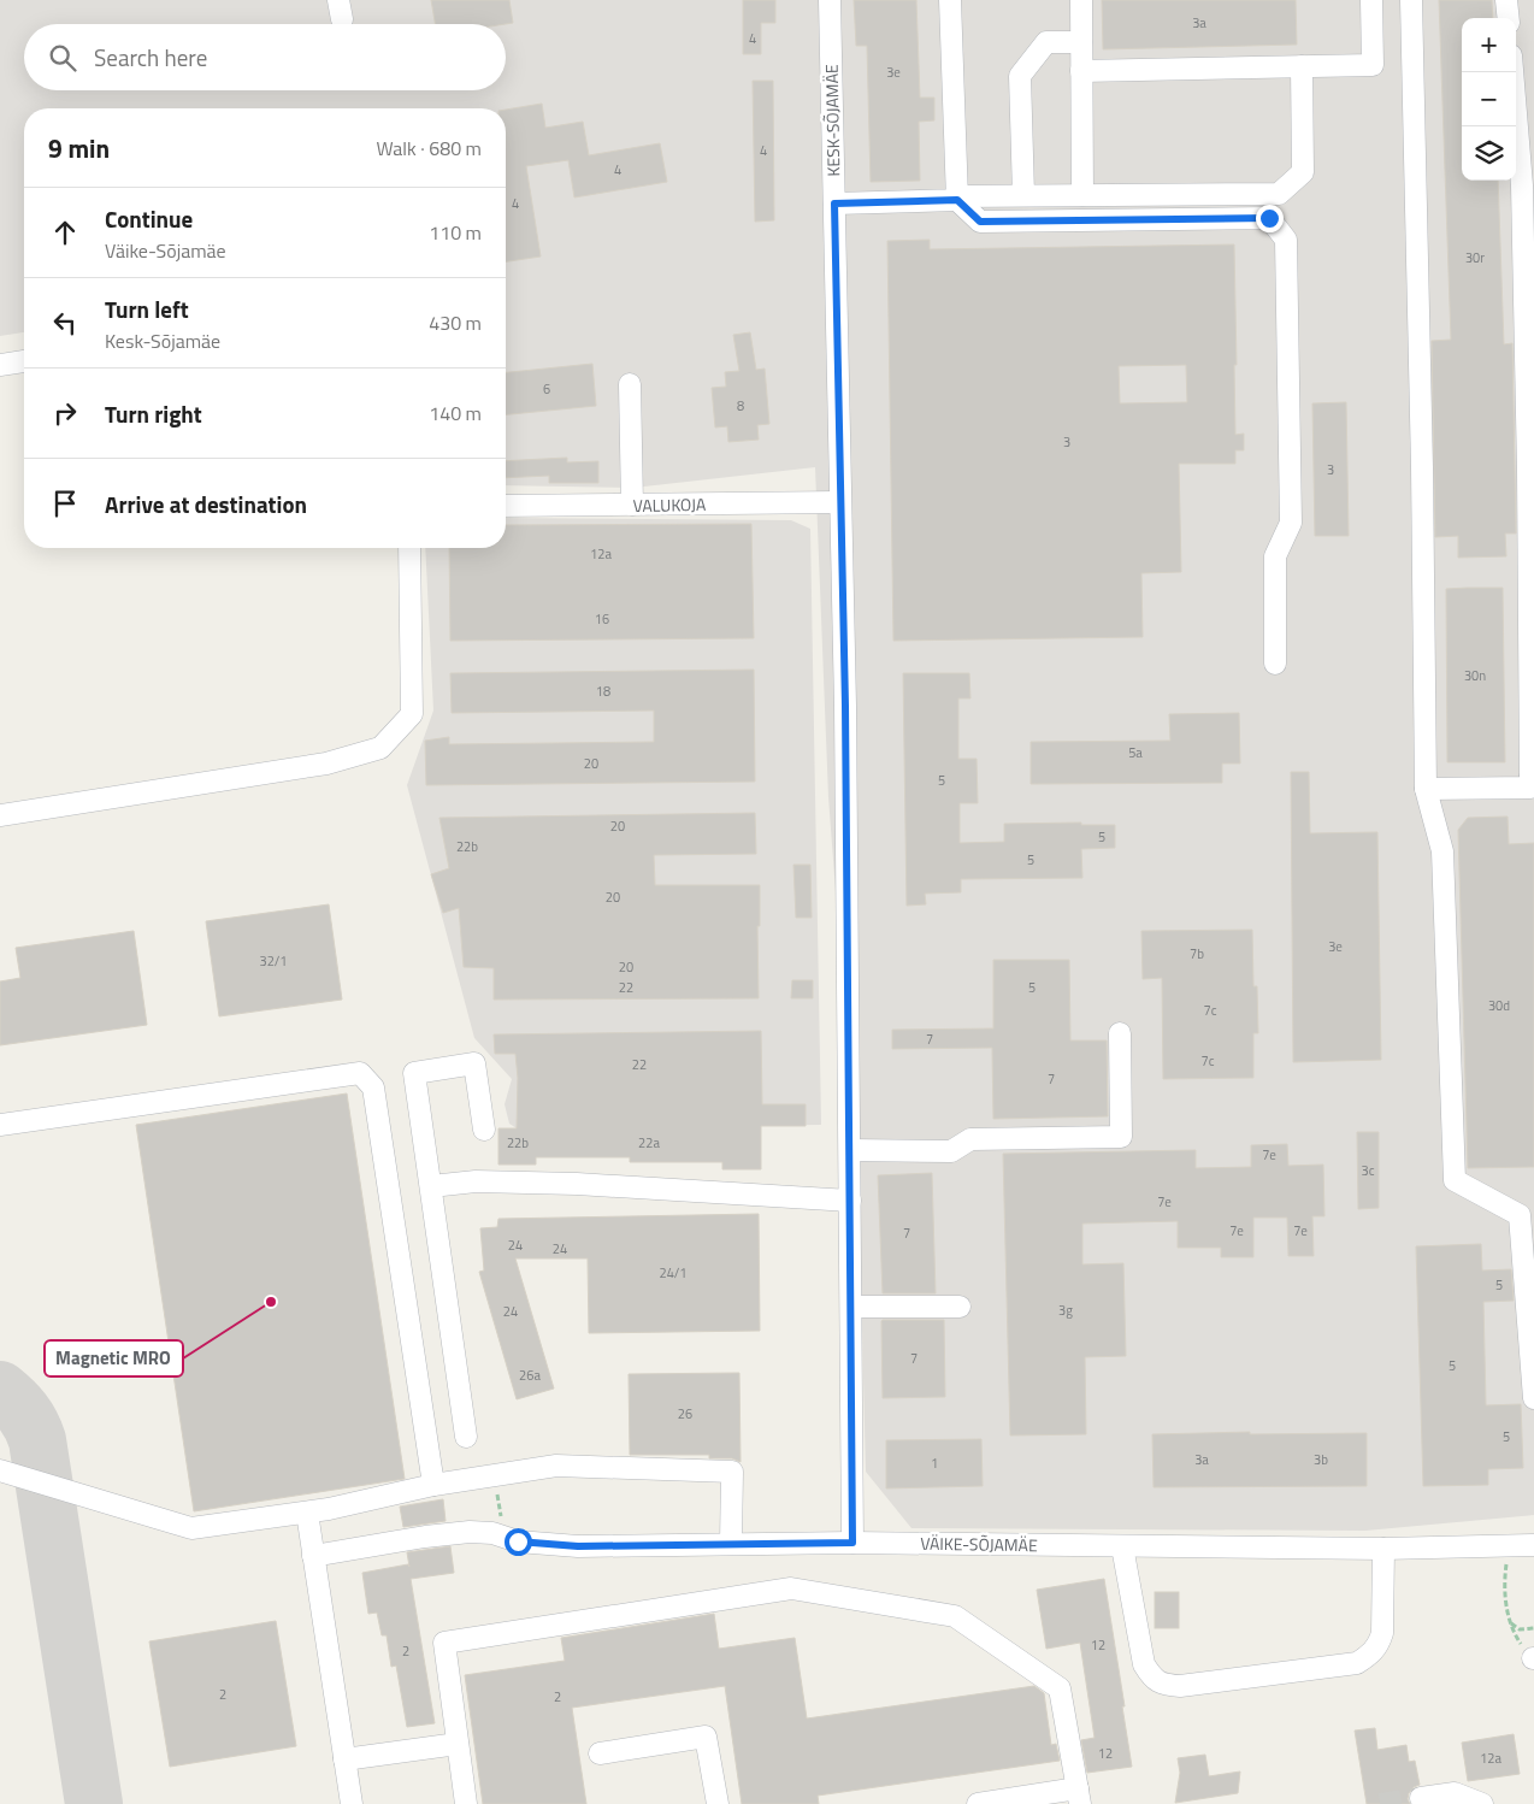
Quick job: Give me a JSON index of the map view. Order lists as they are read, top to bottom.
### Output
{
  "streets": {
    "street": ["KESK-SÕJAMÄE", "VALUKOJA", "VÄIKE-SÕJAMÄE"]
  },
  "crossings": [
    ["KESK-SÕJAMÄE", "VALUKOJA"],
    ["KESK-SÕJAMÄE", "VÄIKE-SÕJAMÄE"]
  ],
  "places": ["Magnetic MRO"],
  "house_numbers": [
    "3a",
    "4",
    "3e",
    "4",
    "4",
    "4",
    "30r",
    "6",
    "8",
    "3",
    "3",
    "12a",
    "16",
    "30n",
    "18",
    "5a",
    "20",
    "5",
    "20",
    "5",
    "22b",
    "5",
    "20",
    "3e",
    "7b",
    "32/1",
    "20",
    "22",
    "5",
    "30d",
    "7c",
    "7",
    "7c",
    "22",
    "7",
    "22b",
    "22a",
    "7e",
    "3c",
    "7e",
    "7e",
    "7e",
    "7",
    "24",
    "24",
    "24/1",
    "5",
    "3g",
    "24",
    "7",
    "5",
    "26a",
    "26",
    "5",
    "3a",
    "3b",
    "1",
    "12",
    "2",
    "2",
    "2",
    "12",
    "12a"
  ],
  "page": {
    "map_buttons": ["+", "−"],
    "search": "Search here",
    "heading": ["9 min", "Walk · 680 m"],
    "list": [
      ["Continue", "Väike-Sõjamäe", "110 m"],
      ["Turn left", "Kesk-Sõjamäe", "430 m"],
      ["Turn right", "140 m"],
      "Arrive at destination"
    ]
  }
}
